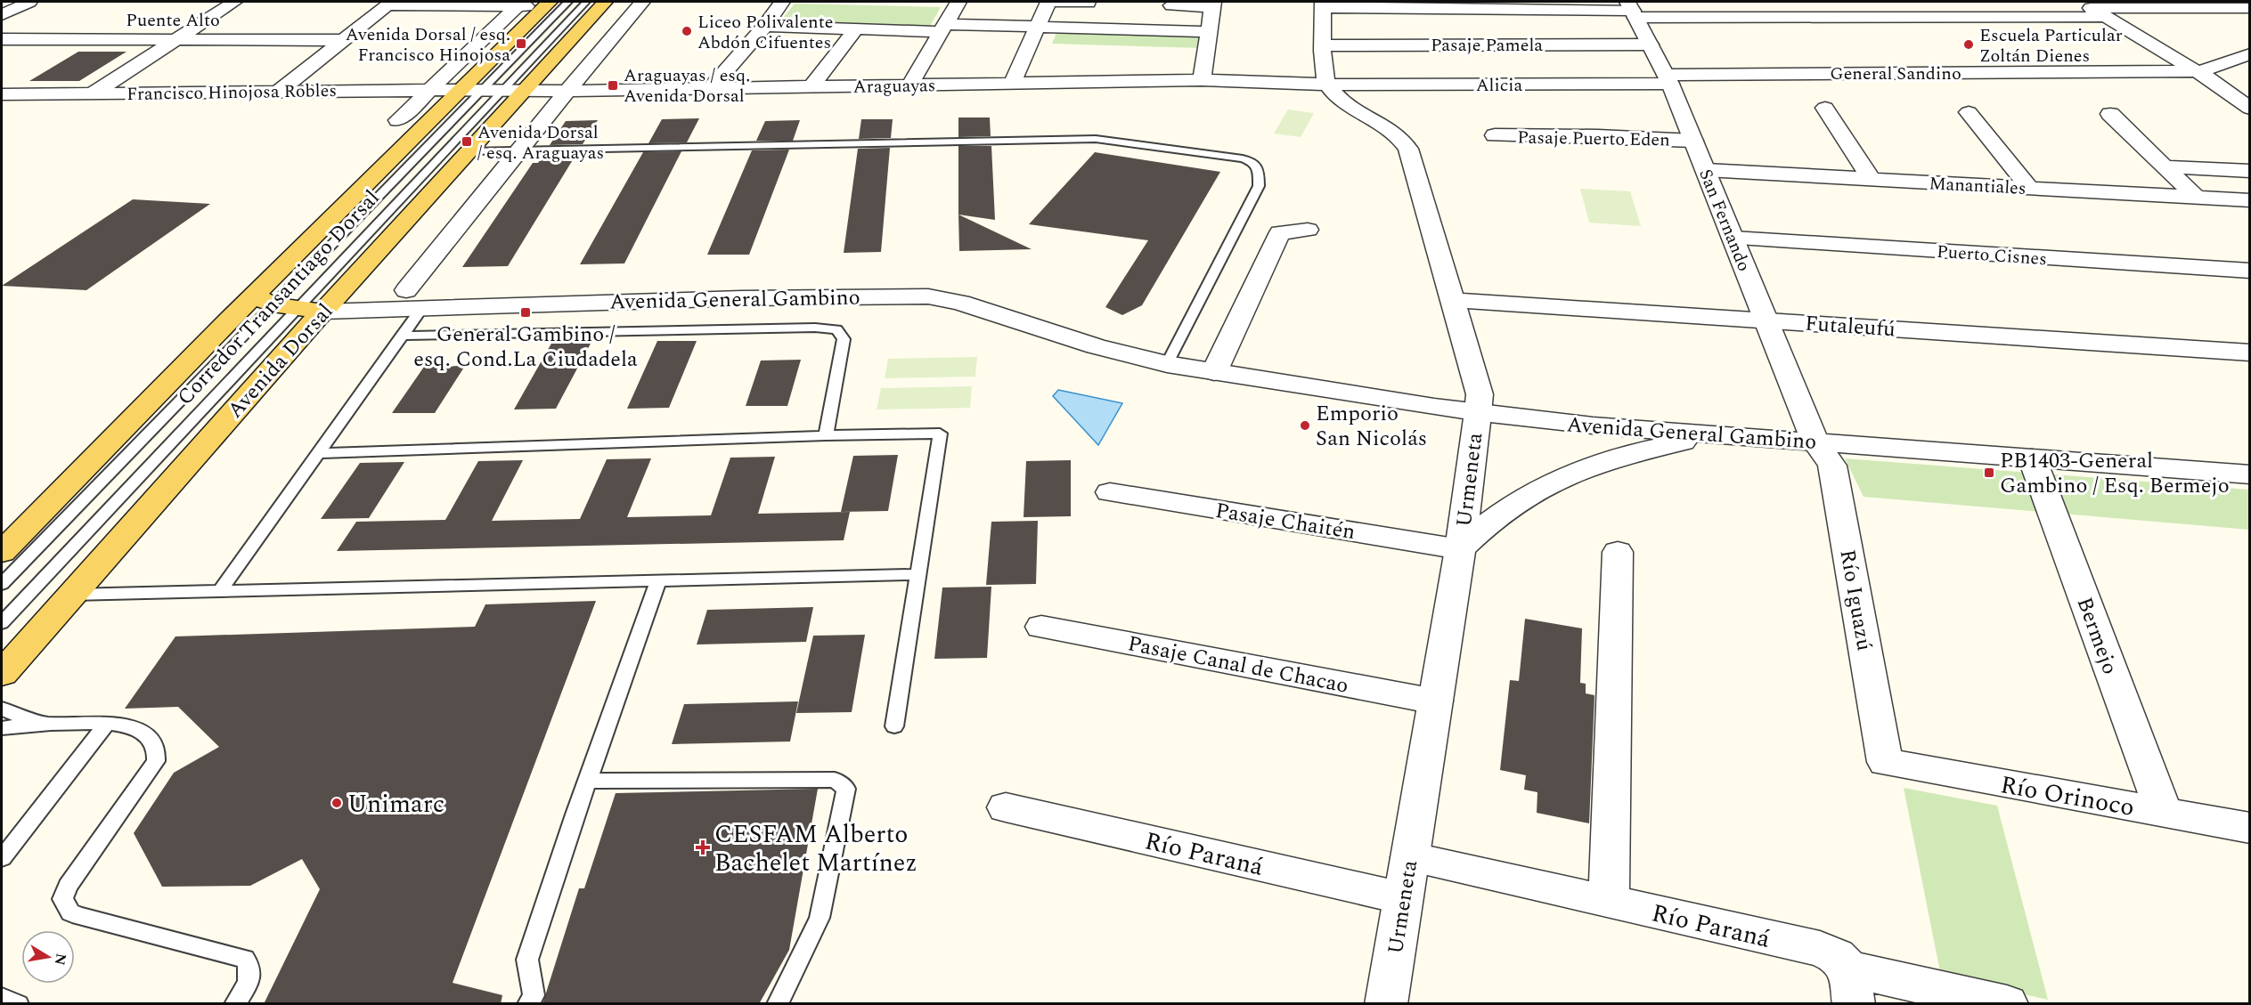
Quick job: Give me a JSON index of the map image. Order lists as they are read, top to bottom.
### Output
{
  "streets": {
    "main road": ["Avenida Dorsal"],
    "street": [
      "Puente Alto",
      "Pasaje Pamela",
      "General Sandino",
      "Alicia",
      "Araguayas",
      "Francisco Hinojosa Robles",
      "Pasaje Puerto Eden",
      "Manantiales",
      "San Fernando",
      "Puerto Cisnes",
      "Avenida General Gambino",
      "Futaleufú",
      "Urmeneta",
      "Pasaje Chaitén",
      "Río Iguazú",
      "Bermejo",
      "Pasaje Canal de Chacao",
      "Río Orinoco",
      "Río Paraná"
    ],
    "lane": ["Corredor Transantiago Dorsal"]
  },
  "crossings": [
    ["Pasaje Pamela", "San Fernando"],
    ["General Sandino", "Alicia"],
    ["General Sandino", "San Fernando"],
    ["Alicia", "Araguayas"],
    ["Alicia", "San Fernando"],
    ["Alicia", "Urmeneta"],
    ["Araguayas", "Francisco Hinojosa Robles"],
    ["Araguayas", "Corredor Transantiago Dorsal"],
    ["Araguayas", "Avenida Dorsal"],
    ["Araguayas", "Urmeneta"],
    ["Pasaje Puerto Eden", "San Fernando"],
    ["Manantiales", "San Fernando"],
    ["San Fernando", "Puerto Cisnes"],
    ["San Fernando", "Avenida General Gambino"],
    ["San Fernando", "Futaleufú"],
    ["San Fernando", "Río Iguazú"],
    ["Corredor Transantiago Dorsal", "Avenida General Gambino"],
    ["Corredor Transantiago Dorsal", "Avenida Dorsal"],
    ["Avenida General Gambino", "Avenida Dorsal"],
    ["Avenida General Gambino", "Urmeneta"],
    ["Avenida General Gambino", "Río Iguazú"],
    ["Avenida General Gambino", "Bermejo"],
    ["Futaleufú", "Urmeneta"],
    ["Urmeneta", "Pasaje Chaitén"],
    ["Urmeneta", "Pasaje Canal de Chacao"],
    ["Urmeneta", "Río Paraná"],
    ["Río Iguazú", "Río Orinoco"],
    ["Bermejo", "Río Orinoco"]
  ],
  "places": {
    "other": [
      "Liceo Polivalente Abdón Cifuentes",
      "Escuela Particular Zoltán Dienes",
      "Emporio San Nicolás",
      "Unimarc"
    ],
    "transit": [
      "Avenida Dorsal / esq. Francisco Hinojosa",
      "Araguayas / esq. Avenida Dorsal",
      "Avenida Dorsal / esq. Araguayas",
      "General Gambino / esq. Cond.La Ciudadela",
      "PB1403-General Gambino / Esq. Bermejo"
    ],
    "health": ["CESFAM Alberto Bachelet Martínez"]
  },
  "north": "right"
}
